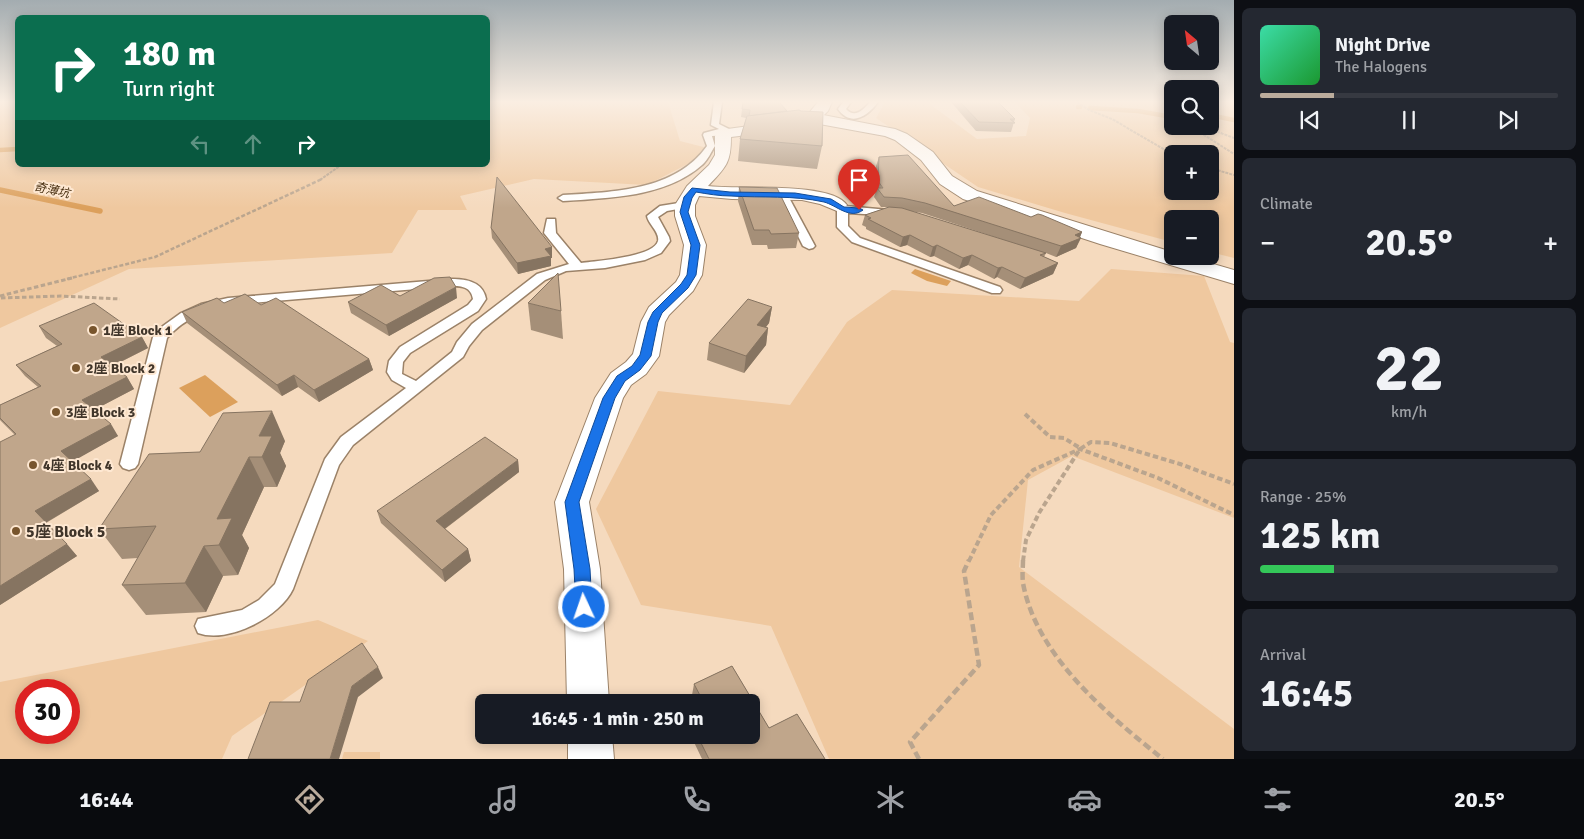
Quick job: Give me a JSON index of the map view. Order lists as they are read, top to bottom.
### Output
{
  "water": ["奇薄坑"],
  "places": [
    "1座 Block 1",
    "2座 Block 2",
    "3座 Block 3",
    "4座 Block 4",
    "5座 Block 5"
  ],
  "north": "top left",
  "page": {
    "map_buttons": ["+", "−"],
    "turn": ["180 m", "Turn right"],
    "song": ["Night Drive", "The Halogens"],
    "tile": [
      "Climate",
      ["22", "km/h"],
      ["Range · 25%", "125 km"],
      ["Arrival", "16:45"]
    ],
    "heat": ["−", "20.5°", "+"],
    "limit": "30",
    "trip": "16:45 · 1 min · 250 m",
    "tabs": ["16:44", "20.5°"]
  }
}
